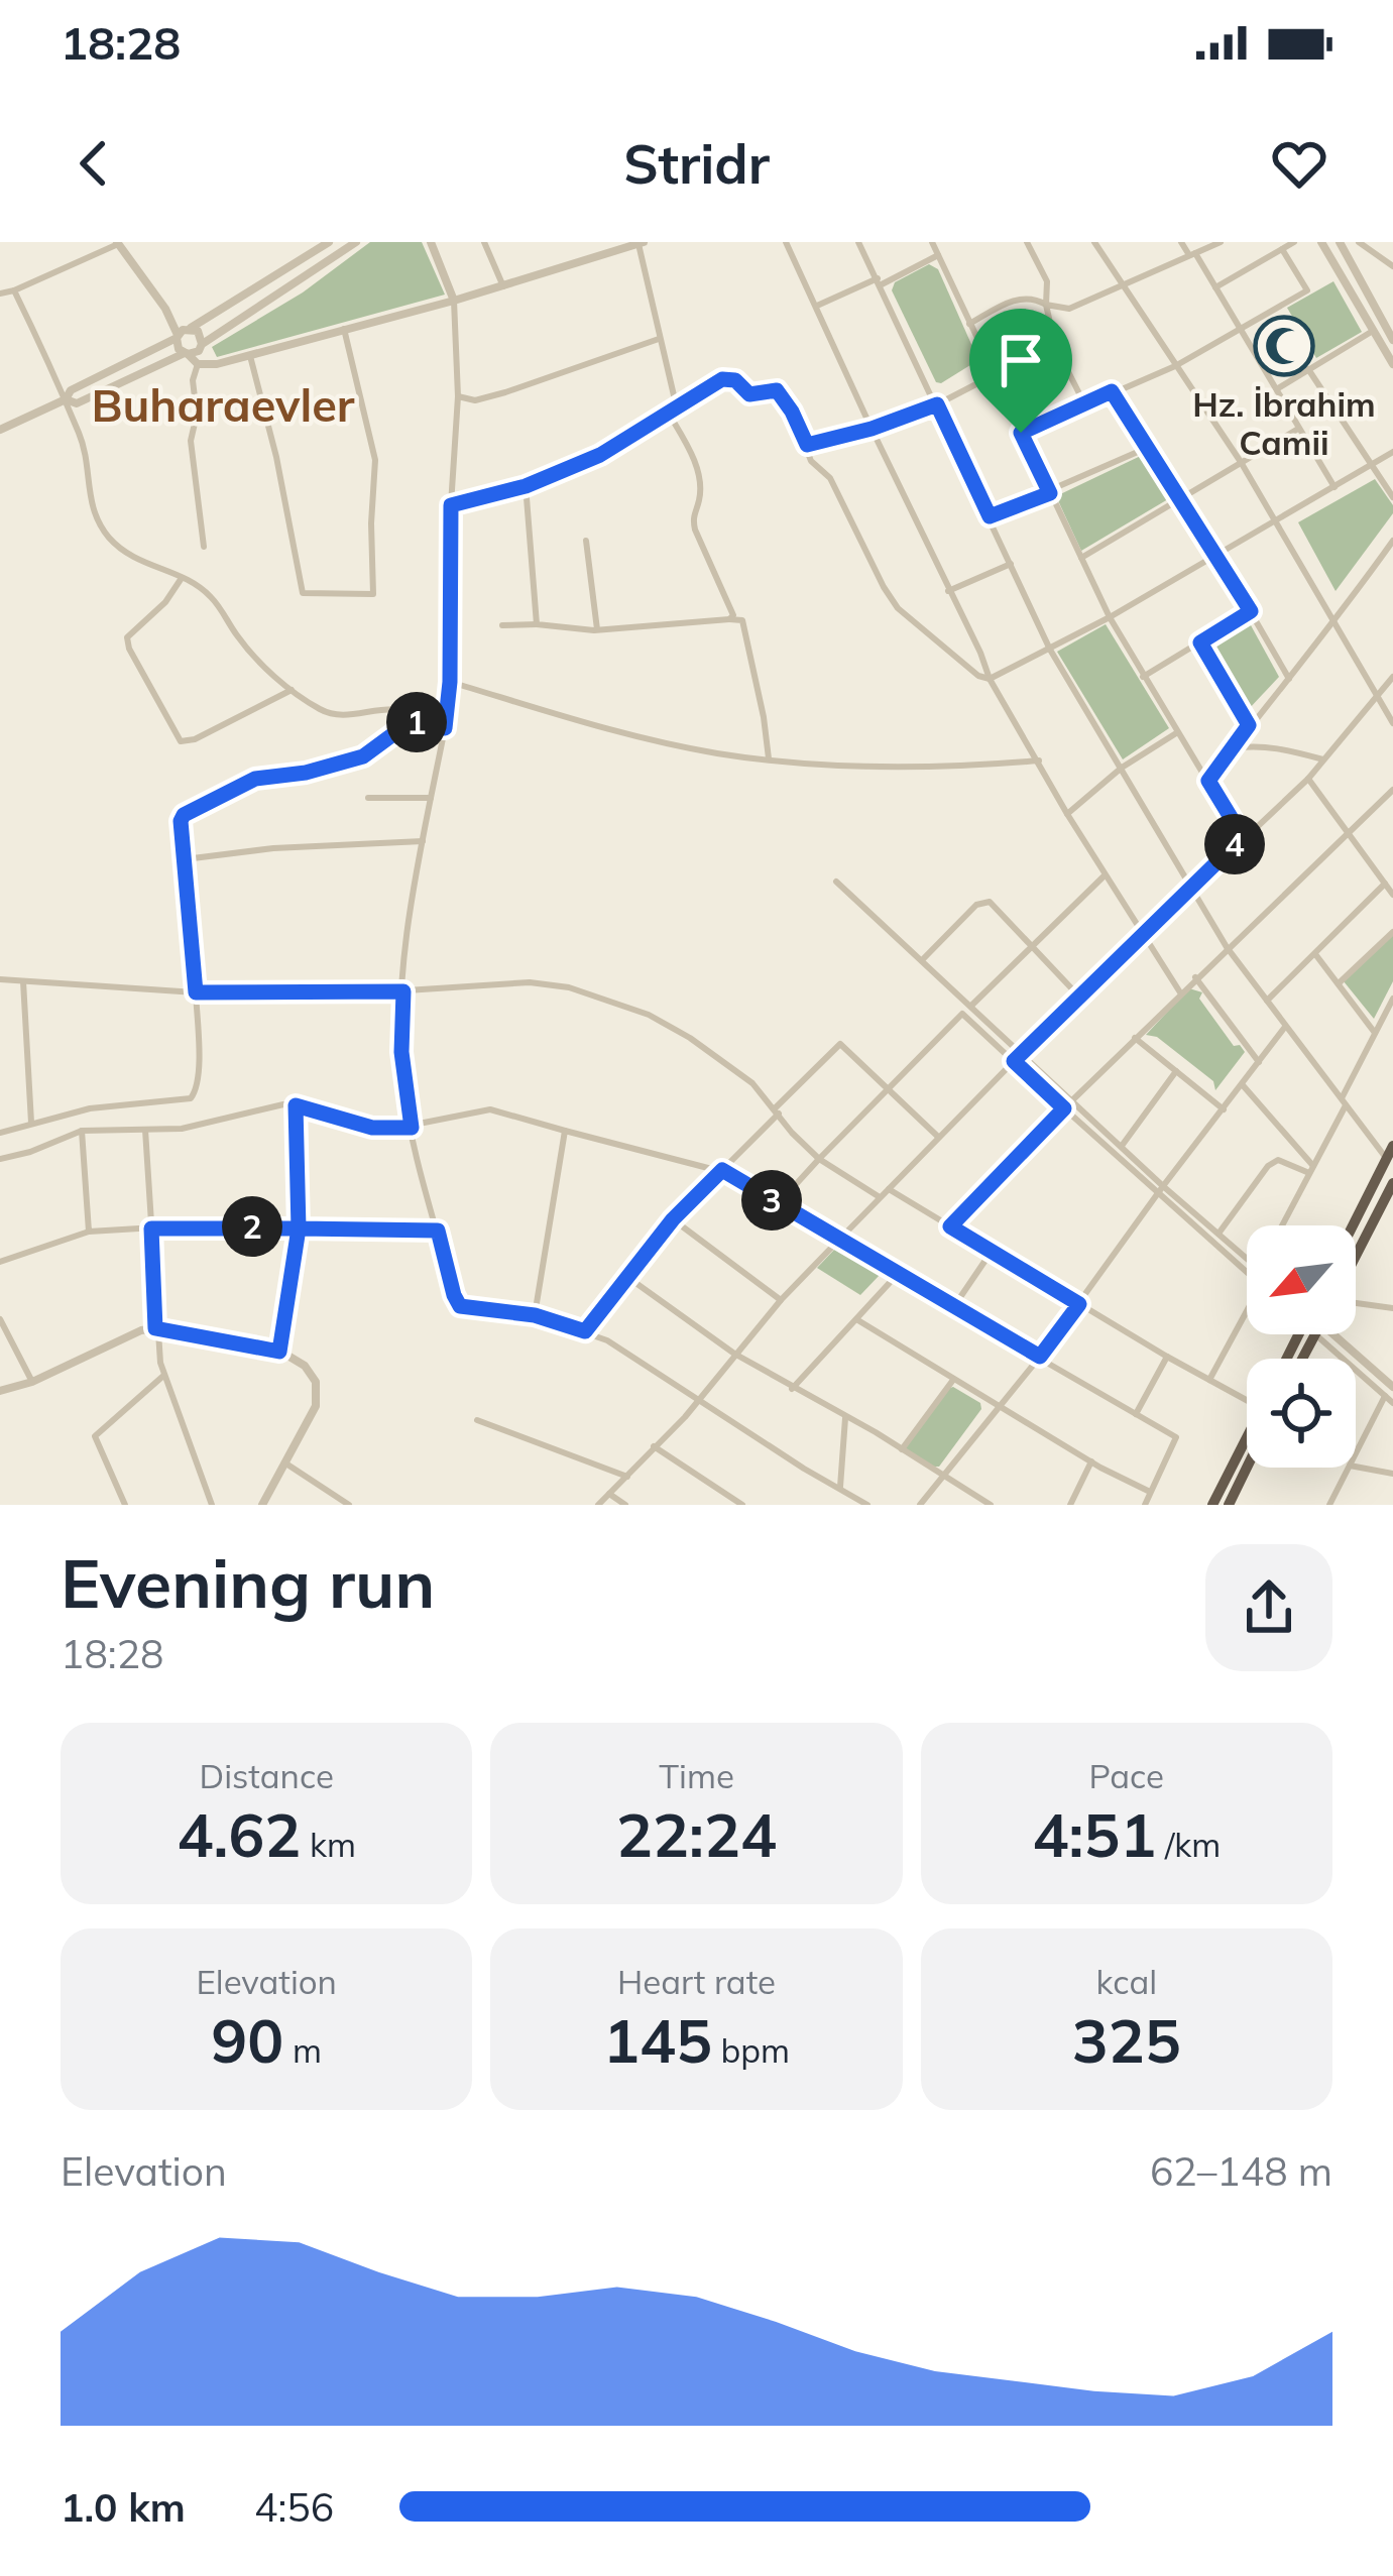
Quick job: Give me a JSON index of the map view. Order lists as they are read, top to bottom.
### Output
{
  "districts": ["Buharaevler"],
  "places": {
    "mosque": ["Hz. İbrahim Camii"]
  },
  "north": "bottom left",
  "page": {
    "status": "18:28",
    "header": "Stridr",
    "pins": [
      "1",
      "4",
      "3",
      "2"
    ],
    "heading": ["Evening run", "18:28"],
    "stats": [
      ["Distance", "4.62 km"],
      ["Time", "22:24"],
      ["Pace", "4:51 /km"],
      ["Elevation", "90 m"],
      ["Heart rate", "145 bpm"],
      ["kcal", "325"]
    ],
    "chart": ["Elevation", "62–148 m"],
    "list": [
      {
        "name": "1.0 km",
        "note": "4:56"
      }
    ]
  }
}
